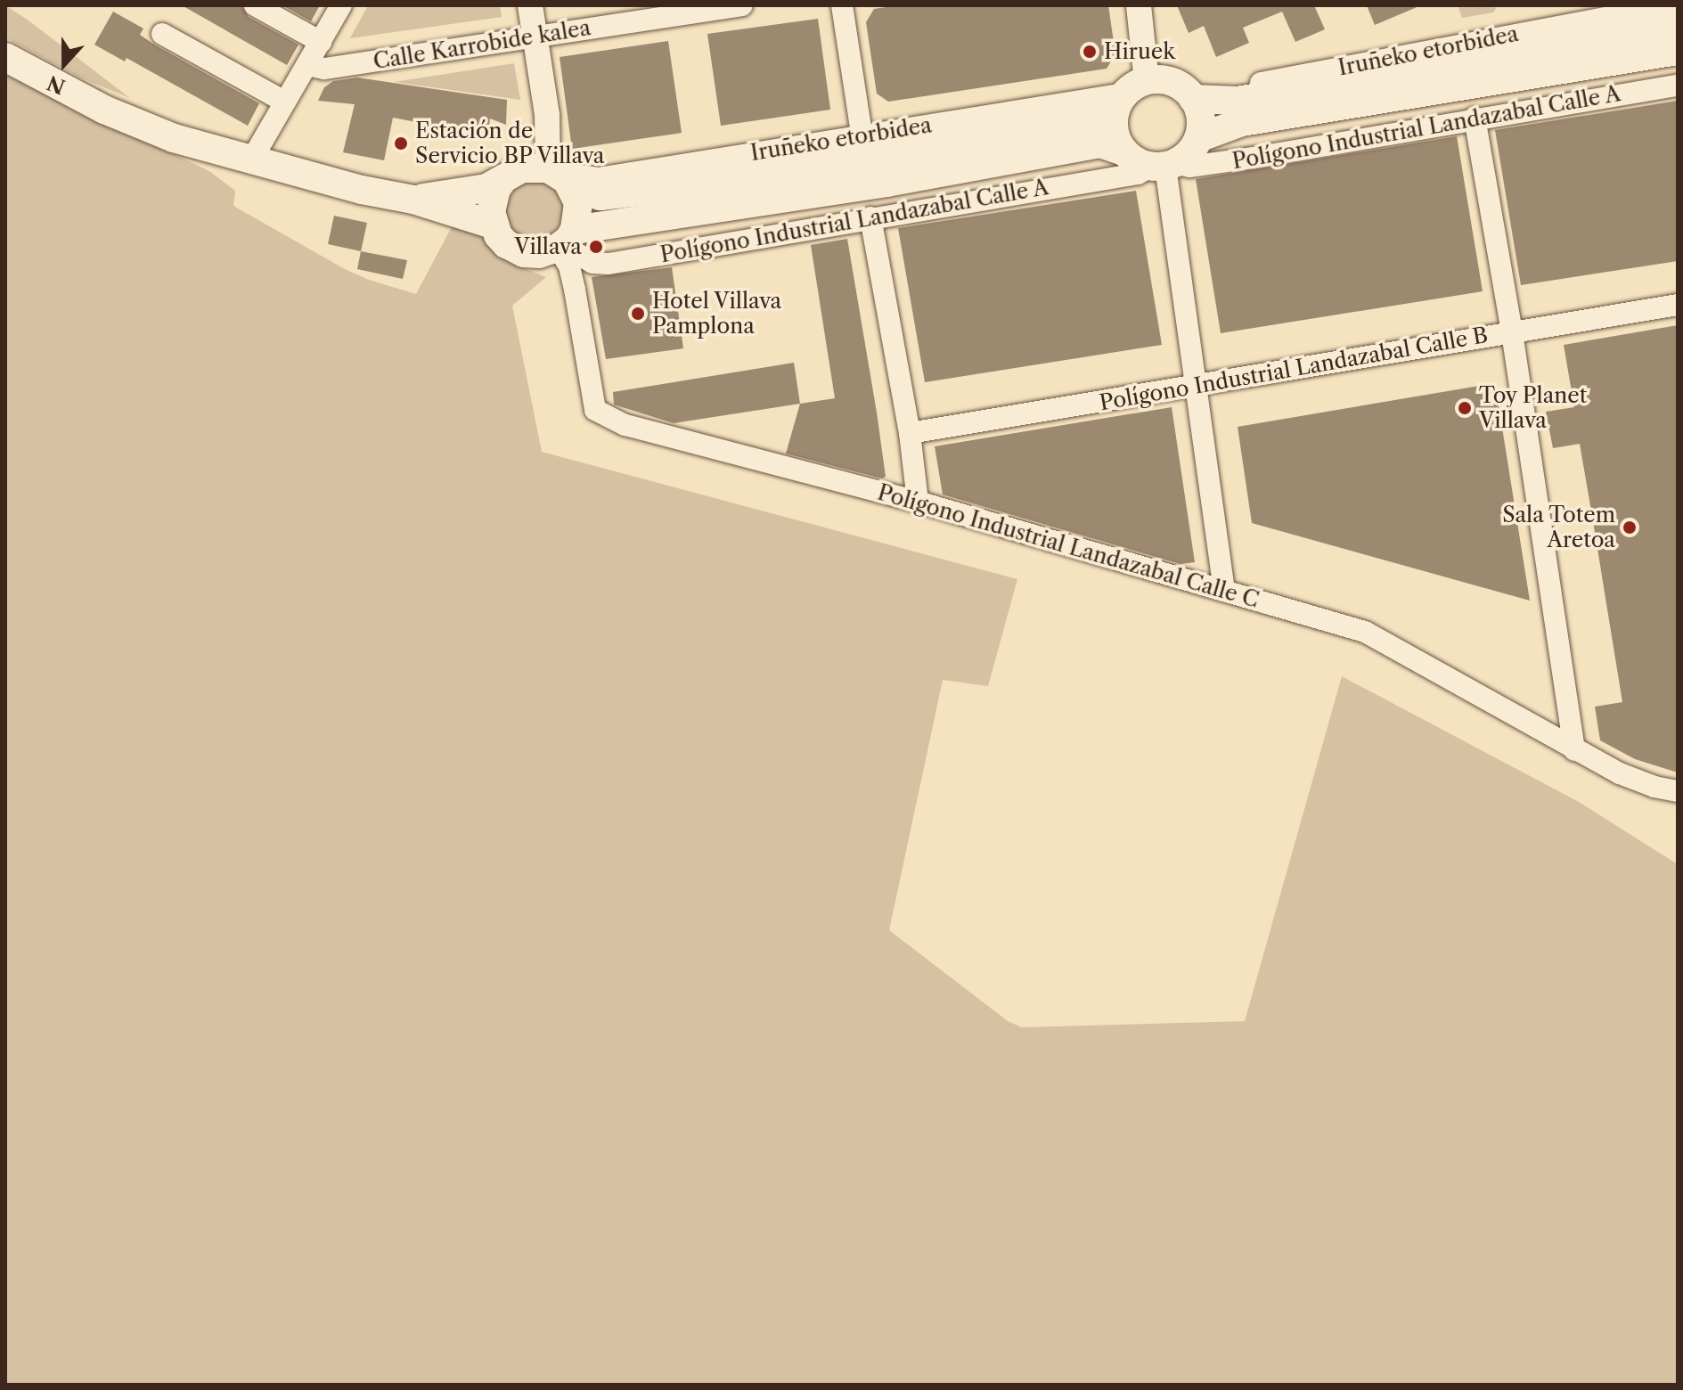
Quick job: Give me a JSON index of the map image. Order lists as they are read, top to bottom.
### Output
{
  "streets": {
    "main road": ["Iruñeko etorbidea"],
    "street": [
      "Calle Karrobide kalea",
      "Polígono Industrial Landazabal Calle A",
      "Polígono Industrial Landazabal Calle B",
      "Polígono Industrial Landazabal Calle C"
    ]
  },
  "crossings": [
    ["Iruñeko etorbidea", "Polígono Industrial Landazabal Calle A"],
    ["Iruñeko etorbidea", "Polígono Industrial Landazabal Calle C"],
    ["Polígono Industrial Landazabal Calle A", "Polígono Industrial Landazabal Calle C"]
  ],
  "places": [
    "Hiruek",
    "Estación de Servicio BP Villava",
    "Villava",
    "Hotel Villava Pamplona",
    "Toy Planet Villava",
    "Sala Totem Aretoa"
  ],
  "north": "bottom"
}
